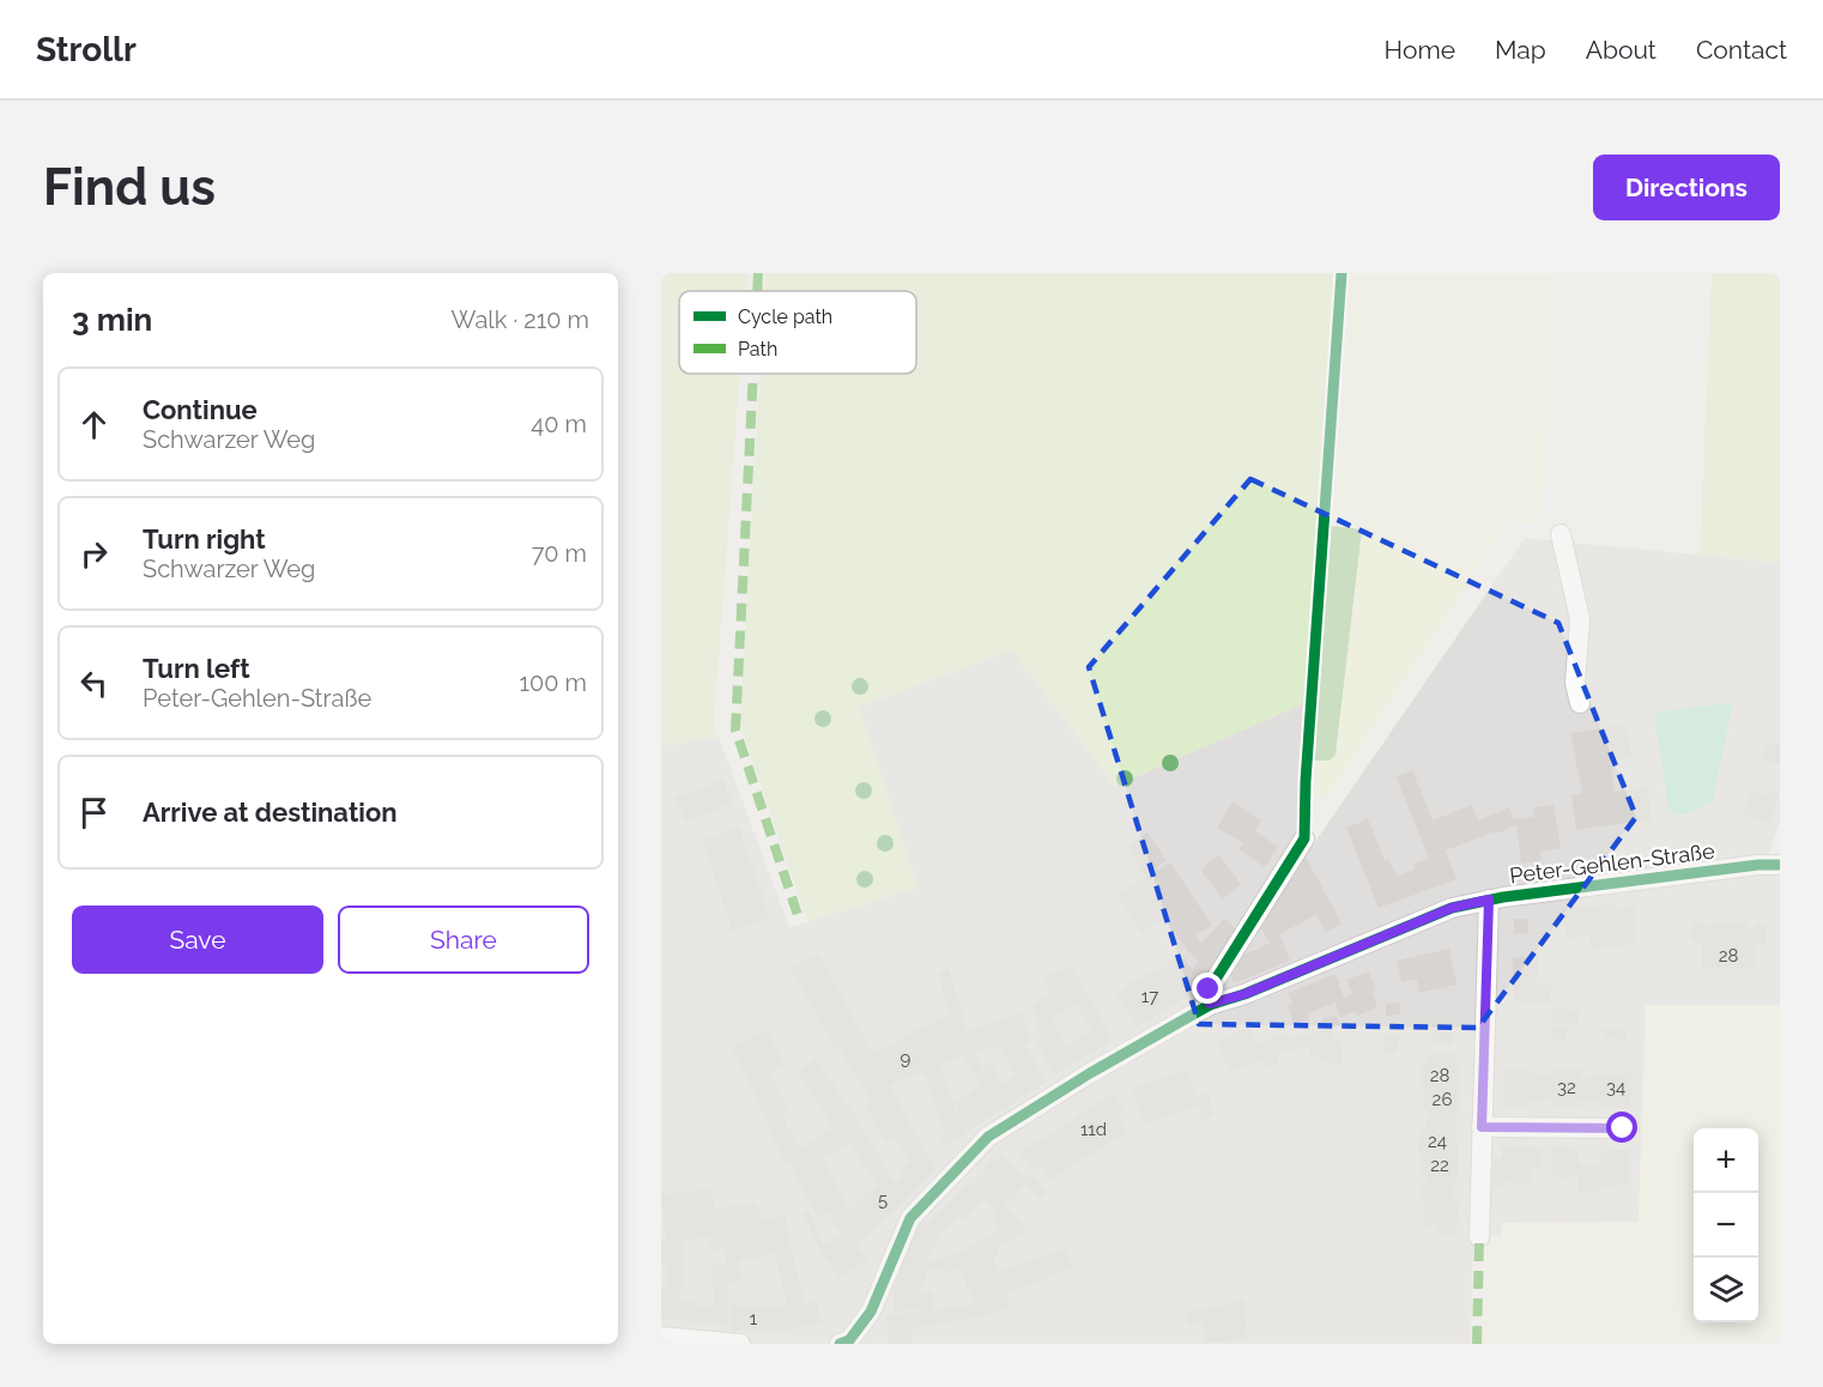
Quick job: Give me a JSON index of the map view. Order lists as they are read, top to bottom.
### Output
{
  "streets": {
    "street": ["Peter-Gehlen-Straße"]
  },
  "house_numbers": [
    "28",
    "17",
    "9",
    "28",
    "32",
    "34",
    "26",
    "11d",
    "24",
    "22",
    "5",
    "1"
  ],
  "legend": ["Cycle path", "Path"],
  "page": {
    "header": "Strollr",
    "nav": [
      "Home",
      "Map",
      "About",
      "Contact"
    ],
    "buttons": [
      "Directions",
      ["Save", "Share"]
    ],
    "title": "Find us",
    "heading": ["3 min", "Walk · 210 m"],
    "list": [
      ["Continue", "Schwarzer Weg", "40 m"],
      ["Turn right", "Schwarzer Weg", "70 m"],
      ["Turn left", "Peter-Gehlen-Straße", "100 m"],
      "Arrive at destination"
    ],
    "map_buttons": ["+", "−"]
  }
}
